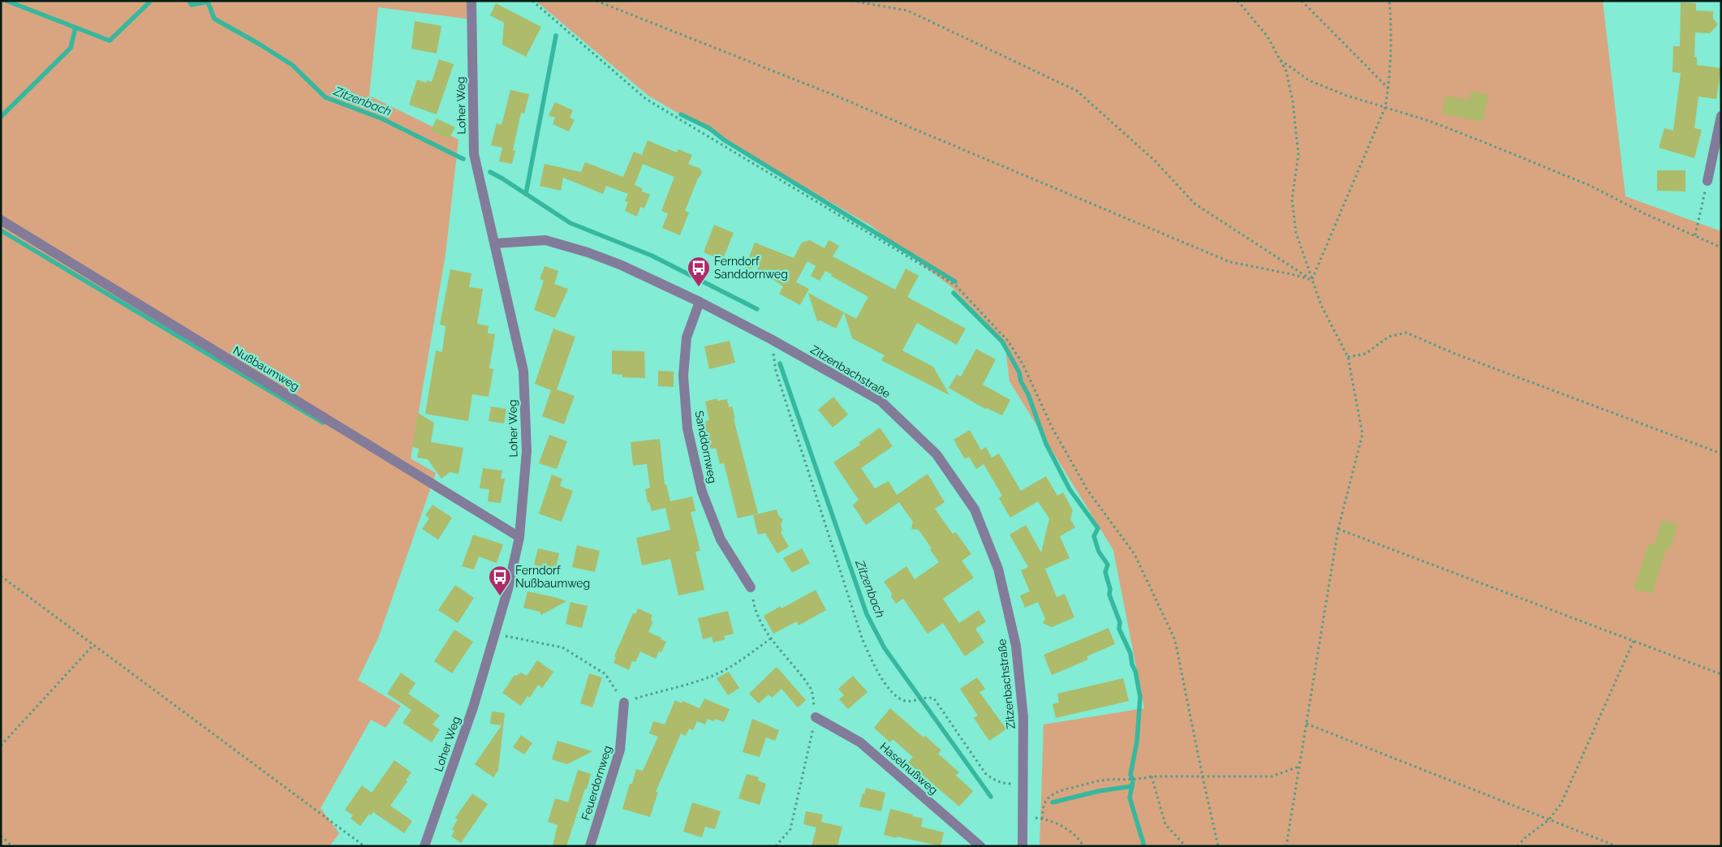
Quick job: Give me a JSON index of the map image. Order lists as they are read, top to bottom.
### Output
{
  "streets": {
    "street": [
      "Loher Weg",
      "Nußbaumweg",
      "Zitzenbachstraße",
      "Sanddornweg",
      "Haselnußweg",
      "Feuerdornweg"
    ]
  },
  "crossings": [
    ["Loher Weg", "Nußbaumweg"],
    ["Loher Weg", "Zitzenbachstraße"],
    ["Zitzenbachstraße", "Sanddornweg"]
  ],
  "water": ["Zitzenbach"],
  "places": {
    "bus stop": ["Ferndorf Sanddornweg", "Ferndorf Nußbaumweg"]
  }
}
